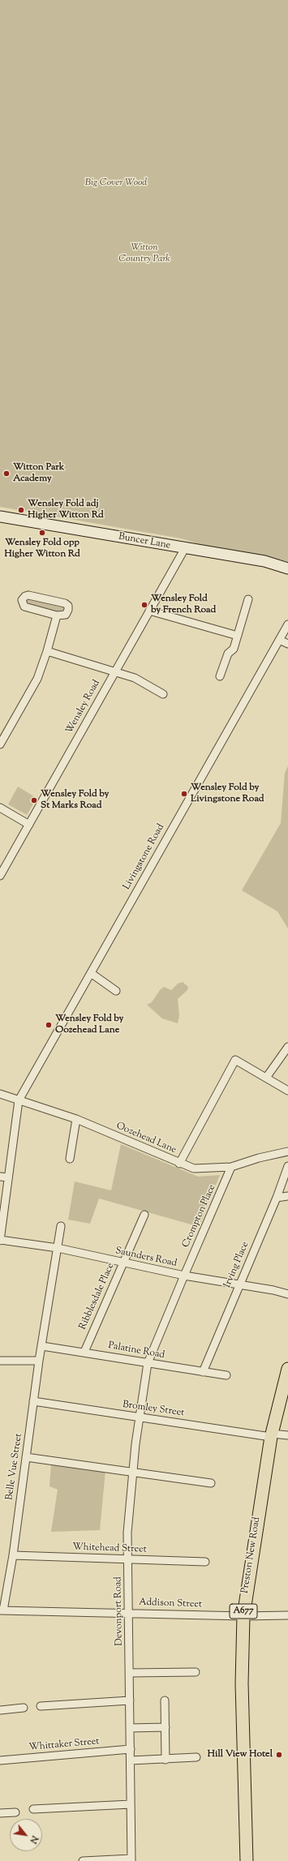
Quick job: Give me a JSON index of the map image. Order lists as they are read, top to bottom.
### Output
{
  "streets": {
    "highway": ["Preston New Road", "A677"],
    "main road": ["Buncer Lane"],
    "street": [
      "Wensley Road",
      "Livingstone Road",
      "Oozehead Lane",
      "Crompton Place",
      "Saunders Road",
      "Irving Place",
      "Ribblesdale Place",
      "Palatine Road",
      "Bromley Street",
      "Belle Vue Street",
      "Whitehead Street",
      "Addison Street",
      "Devonport Road",
      "Whittaker Street"
    ]
  },
  "crossings": [
    ["Buncer Lane", "Wensley Road"],
    ["Livingstone Road", "Oozehead Lane"],
    ["Oozehead Lane", "Crompton Place"],
    ["Crompton Place", "Saunders Road"],
    ["Crompton Place", "Palatine Road"],
    ["Crompton Place", "Devonport Road"],
    ["Saunders Road", "Irving Place"],
    ["Saunders Road", "Ribblesdale Place"],
    ["Saunders Road", "Belle Vue Street"],
    ["Irving Place", "Palatine Road"],
    ["Ribblesdale Place", "Palatine Road"],
    ["Palatine Road", "Belle Vue Street"],
    ["Palatine Road", "Devonport Road"],
    ["Bromley Street", "Belle Vue Street"],
    ["Bromley Street", "Preston New Road"],
    ["Bromley Street", "Devonport Road"],
    ["Belle Vue Street", "Whitehead Street"],
    ["Belle Vue Street", "Addison Street"],
    ["Whitehead Street", "Devonport Road"],
    ["Preston New Road", "Addison Street"],
    ["Addison Street", "Devonport Road"],
    ["Devonport Road", "Whittaker Street"]
  ],
  "parks": ["Big Cover Wood", "Witton Country Park"],
  "places": [
    "Witton Park Academy",
    "Wensley Fold adj Higher Witton Rd",
    "Wensley Fold opp Higher Witton Rd",
    "Wensley Fold by French Road",
    "Wensley Fold by Livingstone Road",
    "Wensley Fold by St Marks Road",
    "Wensley Fold by Oozehead Lane",
    "Hill View Hotel"
  ],
  "north": "bottom right"
}
